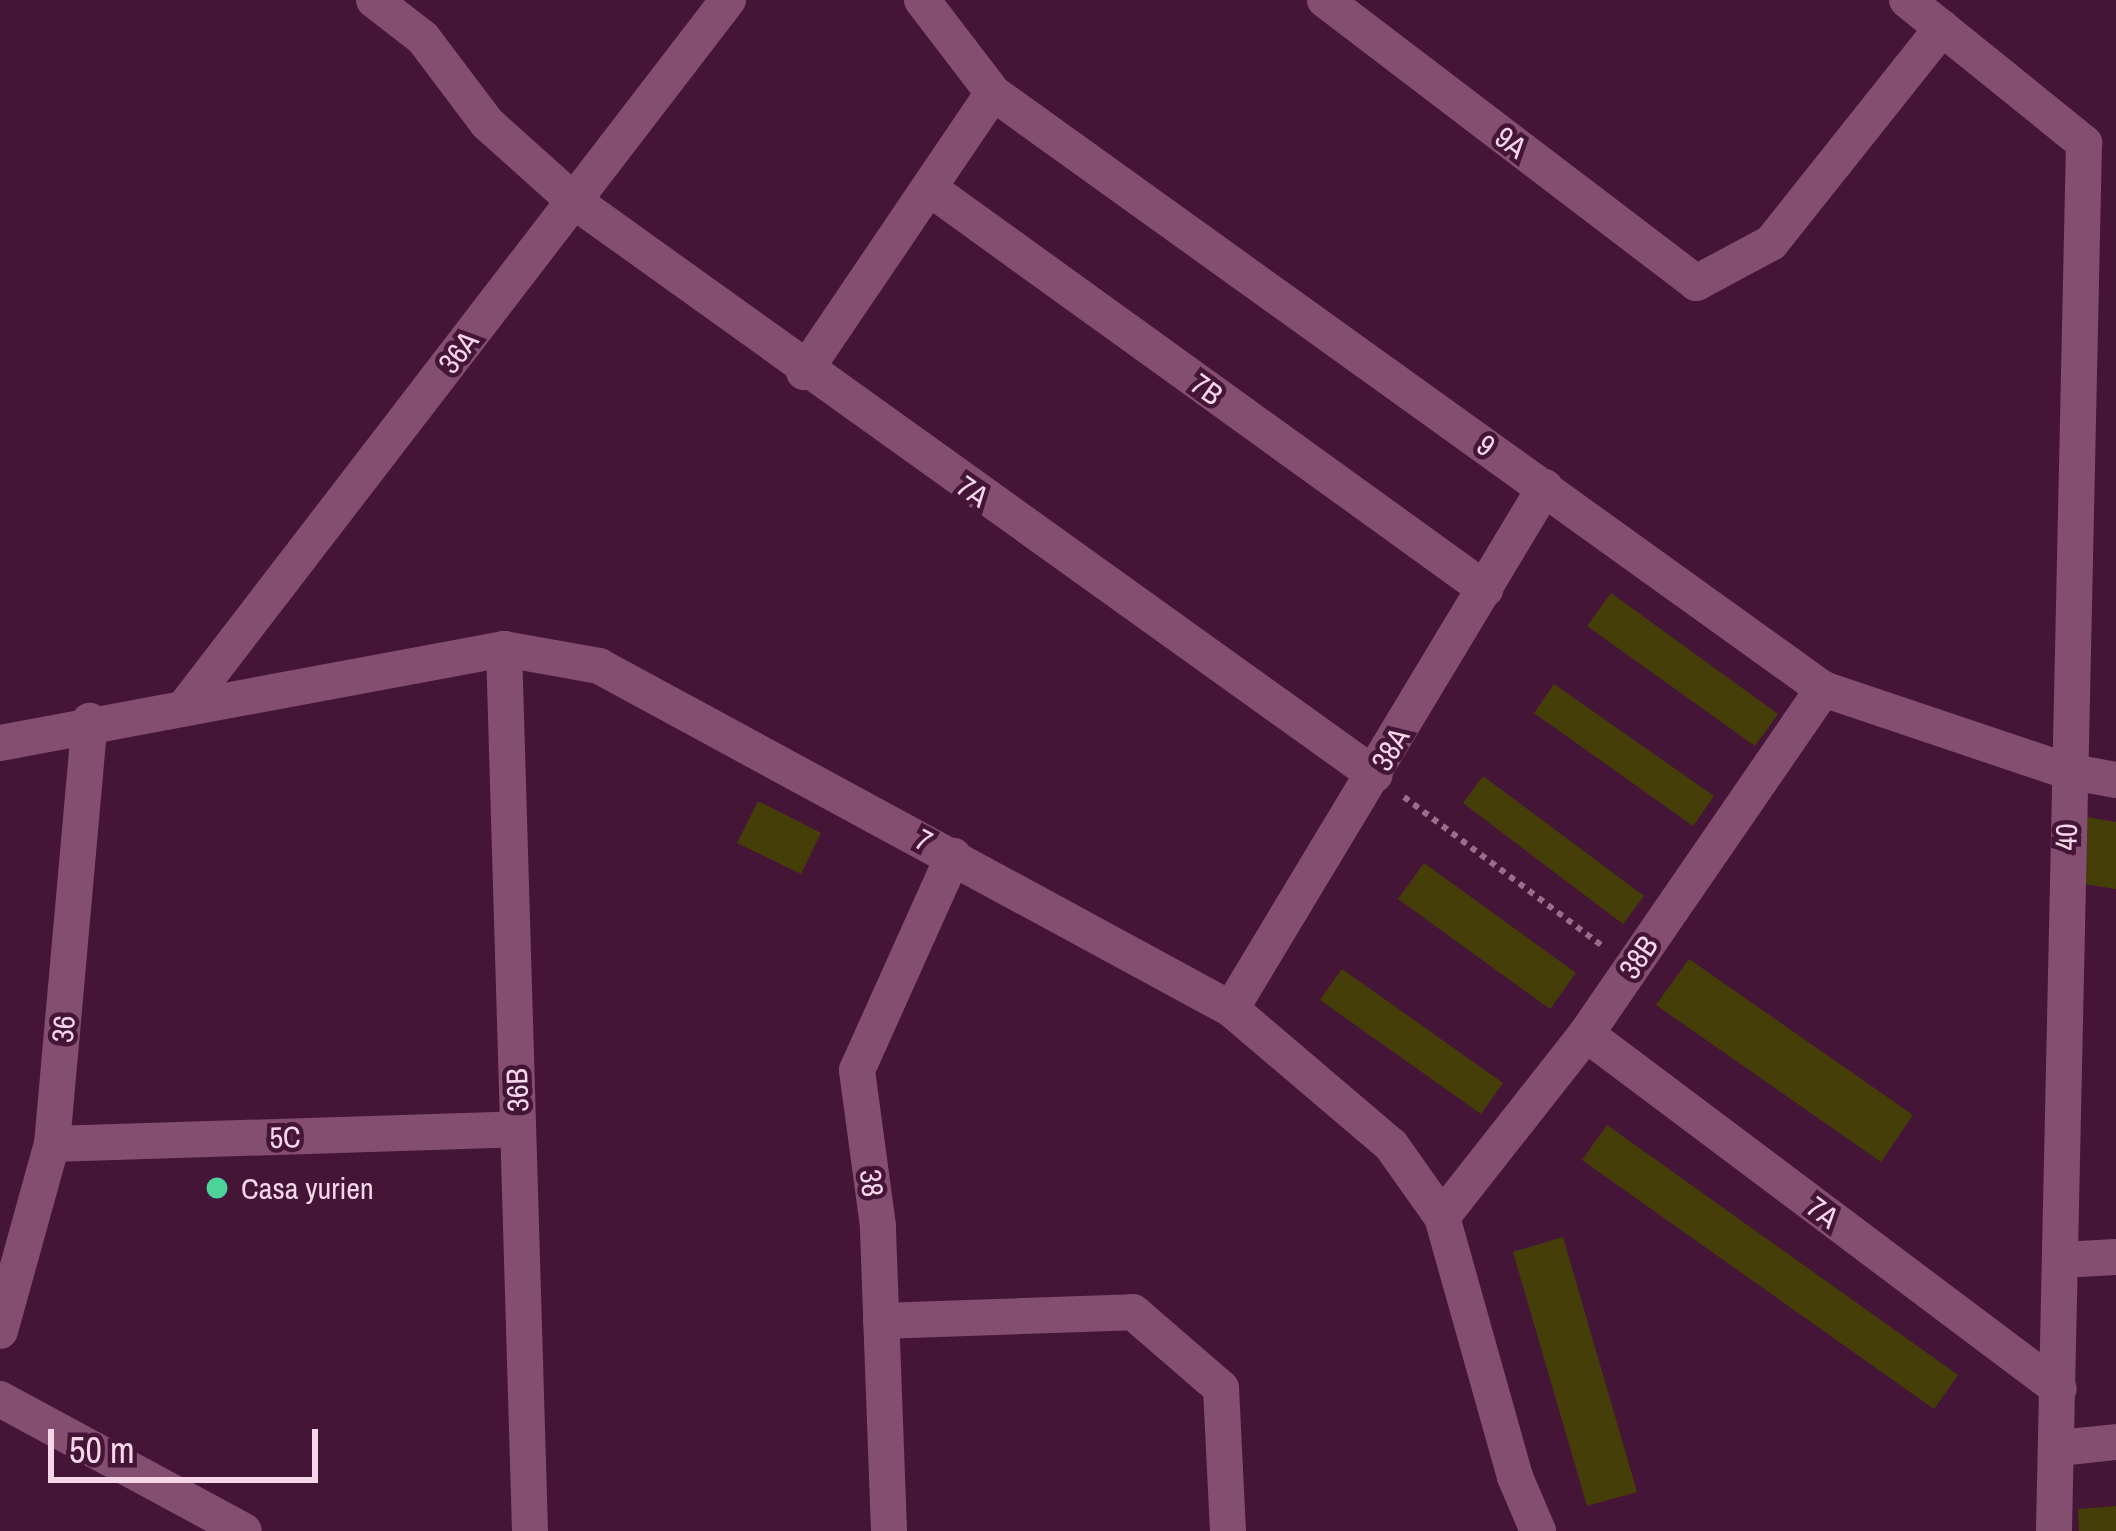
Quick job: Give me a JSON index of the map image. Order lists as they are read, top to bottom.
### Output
{
  "streets": {
    "street": [
      "9A",
      "36A",
      "7B",
      "9",
      "7A",
      "38A",
      "40",
      "7",
      "38B",
      "36",
      "36B",
      "5C",
      "38"
    ]
  },
  "crossings": [
    ["9A", "40"],
    ["36A", "7A"],
    ["36A", "7"],
    ["7B", "38A"],
    ["9", "38A"],
    ["9", "40"],
    ["9", "38B"],
    ["7A", "38A"],
    ["7A", "40"],
    ["7A", "38B"],
    ["38A", "7"],
    ["7", "38B"],
    ["7", "36"],
    ["7", "36B"],
    ["7", "38"],
    ["36", "5C"],
    ["36B", "5C"]
  ],
  "places": ["Casa yurien"],
  "scale_bar": "50 m"
}
